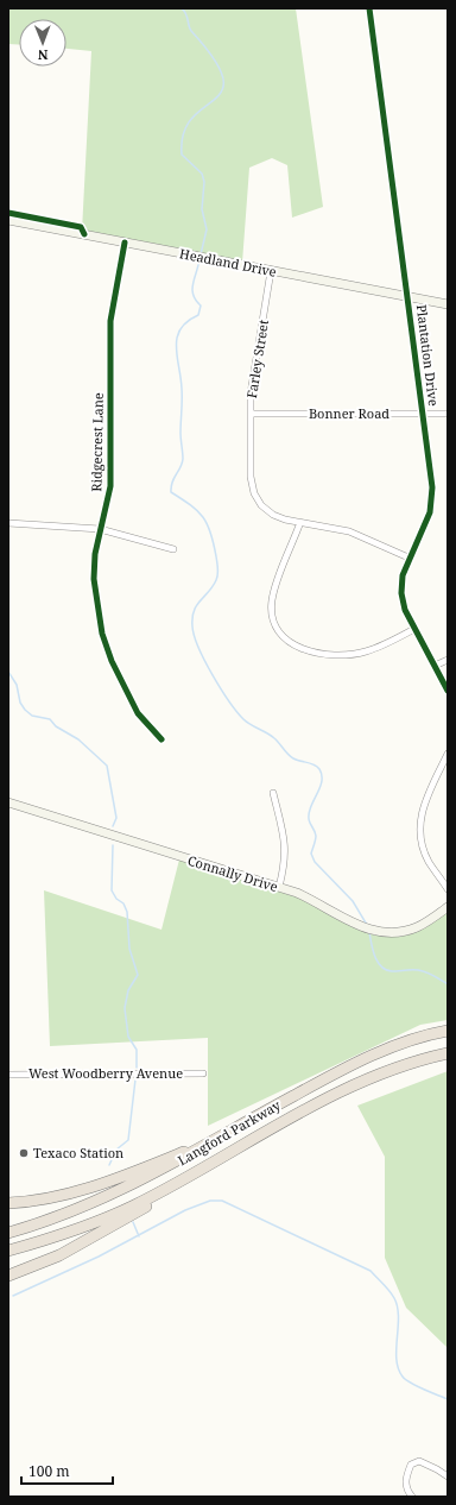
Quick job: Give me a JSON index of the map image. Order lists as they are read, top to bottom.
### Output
{
  "streets": {
    "highway": ["Langford Parkway"],
    "street": [
      "Headland Drive",
      "Plantation Drive",
      "Farley Street",
      "Bonner Road",
      "Ridgecrest Lane",
      "Connally Drive",
      "West Woodberry Avenue"
    ]
  },
  "crossings": [
    ["Headland Drive", "Plantation Drive"],
    ["Headland Drive", "Farley Street"],
    ["Headland Drive", "Ridgecrest Lane"],
    ["Plantation Drive", "Farley Street"],
    ["Plantation Drive", "Bonner Road"],
    ["Farley Street", "Bonner Road"]
  ],
  "places": ["Texaco Station"],
  "scale_bar": "100 m",
  "north": "bottom"
}
